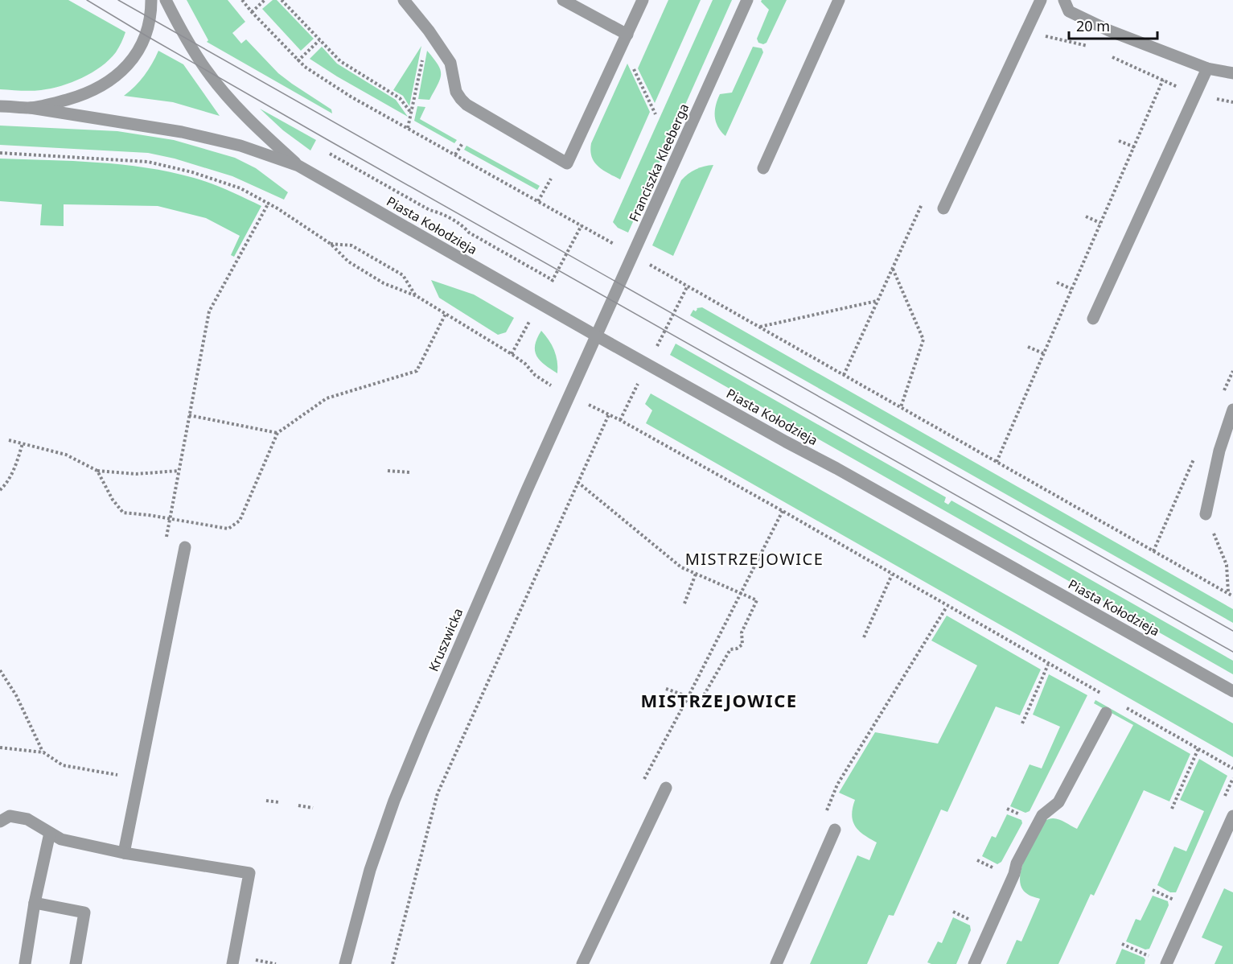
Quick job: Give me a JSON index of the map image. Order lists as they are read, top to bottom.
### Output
{
  "streets": {
    "street": ["Franciszka Kleeberga", "Piasta Kołodzieja", "Kruszwicka"]
  },
  "crossings": [
    ["Franciszka Kleeberga", "Piasta Kołodzieja"],
    ["Franciszka Kleeberga", "Kruszwicka"],
    ["Piasta Kołodzieja", "Kruszwicka"]
  ],
  "districts": ["MISTRZEJOWICE", "MISTRZEJOWICE"],
  "scale_bar": "20 m"
}
